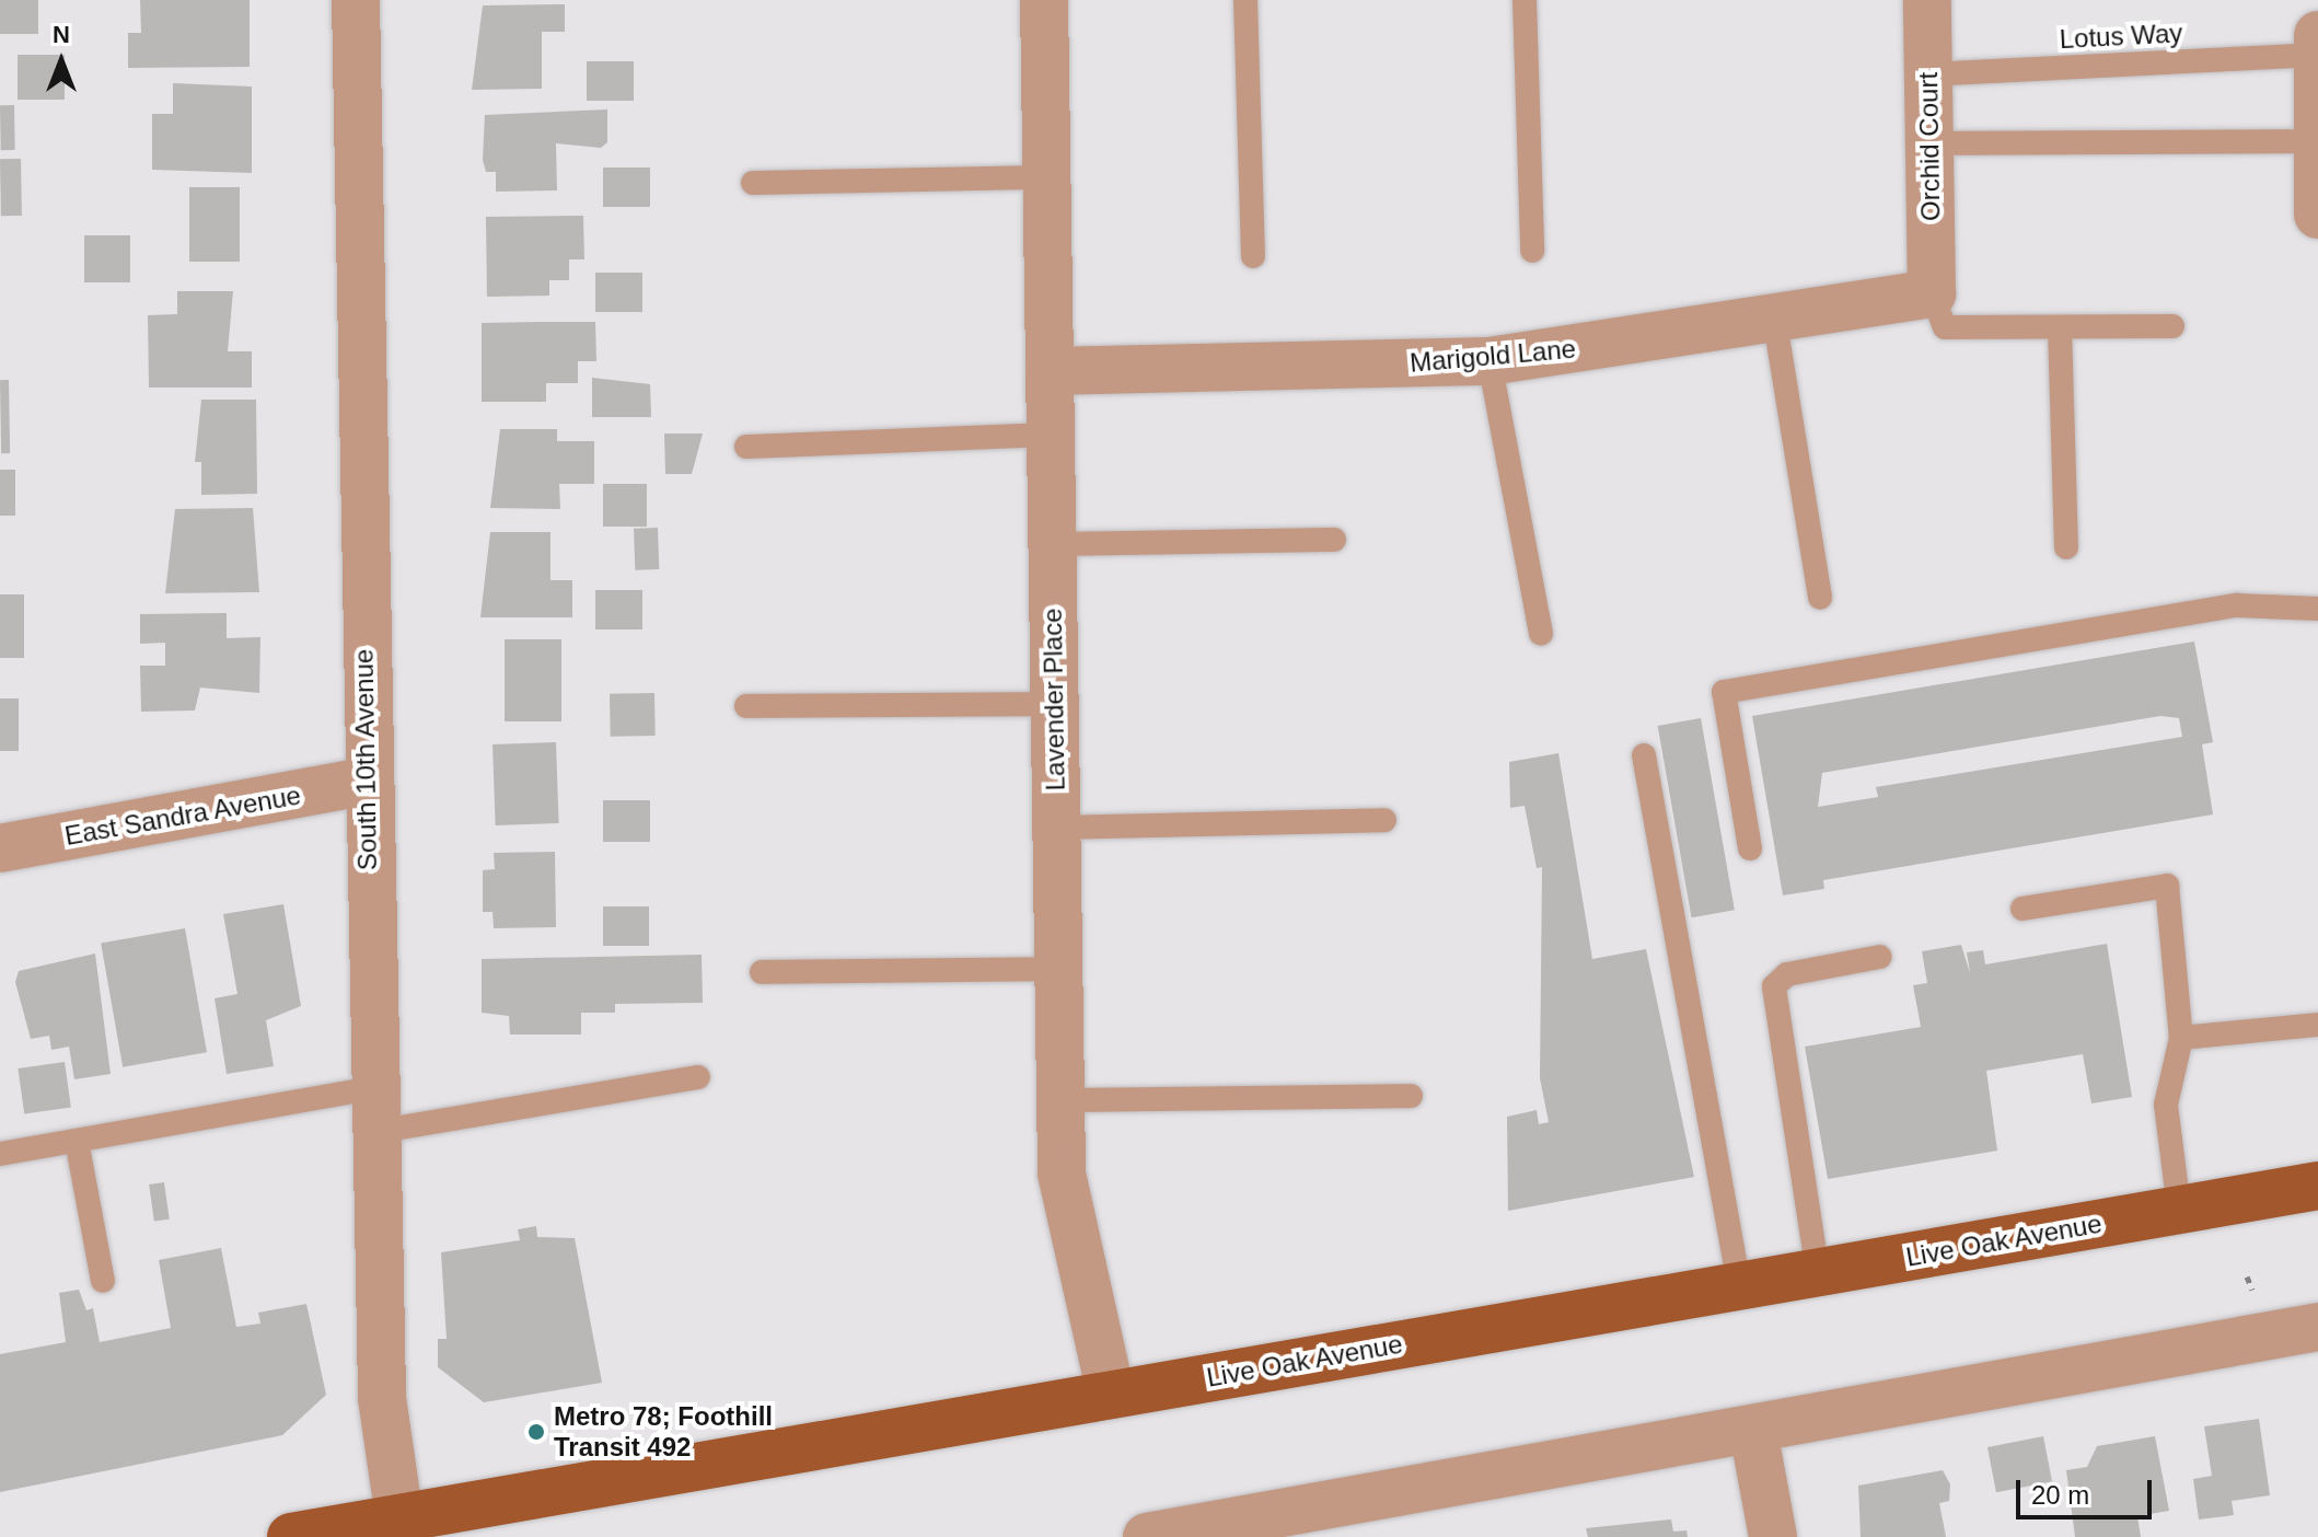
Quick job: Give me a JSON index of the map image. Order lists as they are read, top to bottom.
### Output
{
  "streets": {
    "main road": ["Live Oak Avenue"],
    "street": [
      "Orchid Court",
      "Marigold Lane",
      "Lavender Place",
      "South 10th Avenue",
      "East Sandra Avenue"
    ],
    "lane": ["Lotus Way"]
  },
  "crossings": [
    ["Lotus Way", "Orchid Court"],
    ["Orchid Court", "Marigold Lane"],
    ["Marigold Lane", "Lavender Place"],
    ["Lavender Place", "Live Oak Avenue"],
    ["South 10th Avenue", "East Sandra Avenue"],
    ["South 10th Avenue", "Live Oak Avenue"]
  ],
  "places": ["Metro 78; Foothill Transit 492"],
  "scale_bar": "20 m",
  "north": "top"
}
